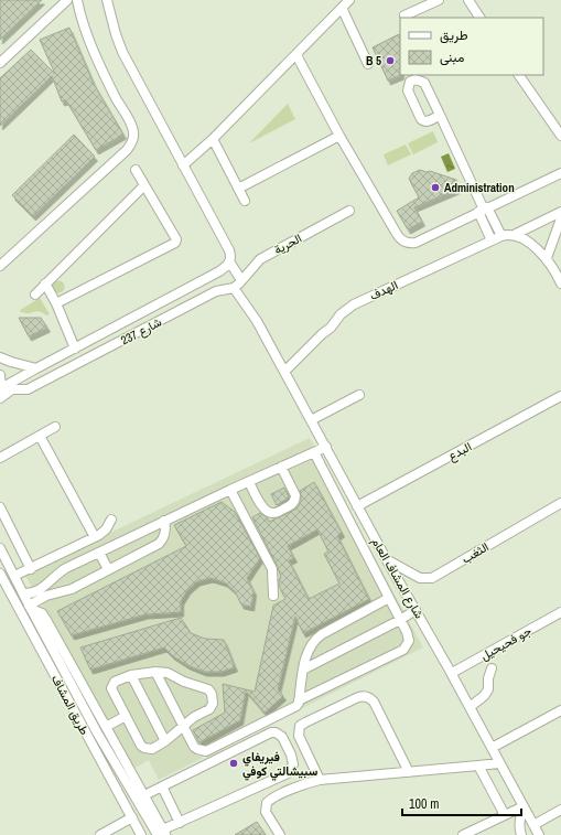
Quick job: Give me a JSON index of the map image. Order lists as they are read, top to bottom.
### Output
{
  "streets": {
    "street": [
      "الحرية",
      "الهدف",
      "شارع 237",
      "البدع",
      "الثغب",
      "شارع المشاف العام",
      "جو فحيحيل",
      "طريق المشاف"
    ]
  },
  "crossings": [
    ["الحرية", "شارع 237"],
    ["الحرية", "شارع المشاف العام"],
    ["الهدف", "شارع المشاف العام"],
    ["شارع 237", "شارع المشاف العام"],
    ["البدع", "شارع المشاف العام"],
    ["الثغب", "شارع المشاف العام"],
    ["شارع المشاف العام", "جو فحيحيل"]
  ],
  "places": ["B 5", "Administration", "فيريفاي سبيشالتي كوفي"],
  "legend": ["طريق", "مبنى"],
  "scale_bar": "100 m"
}
